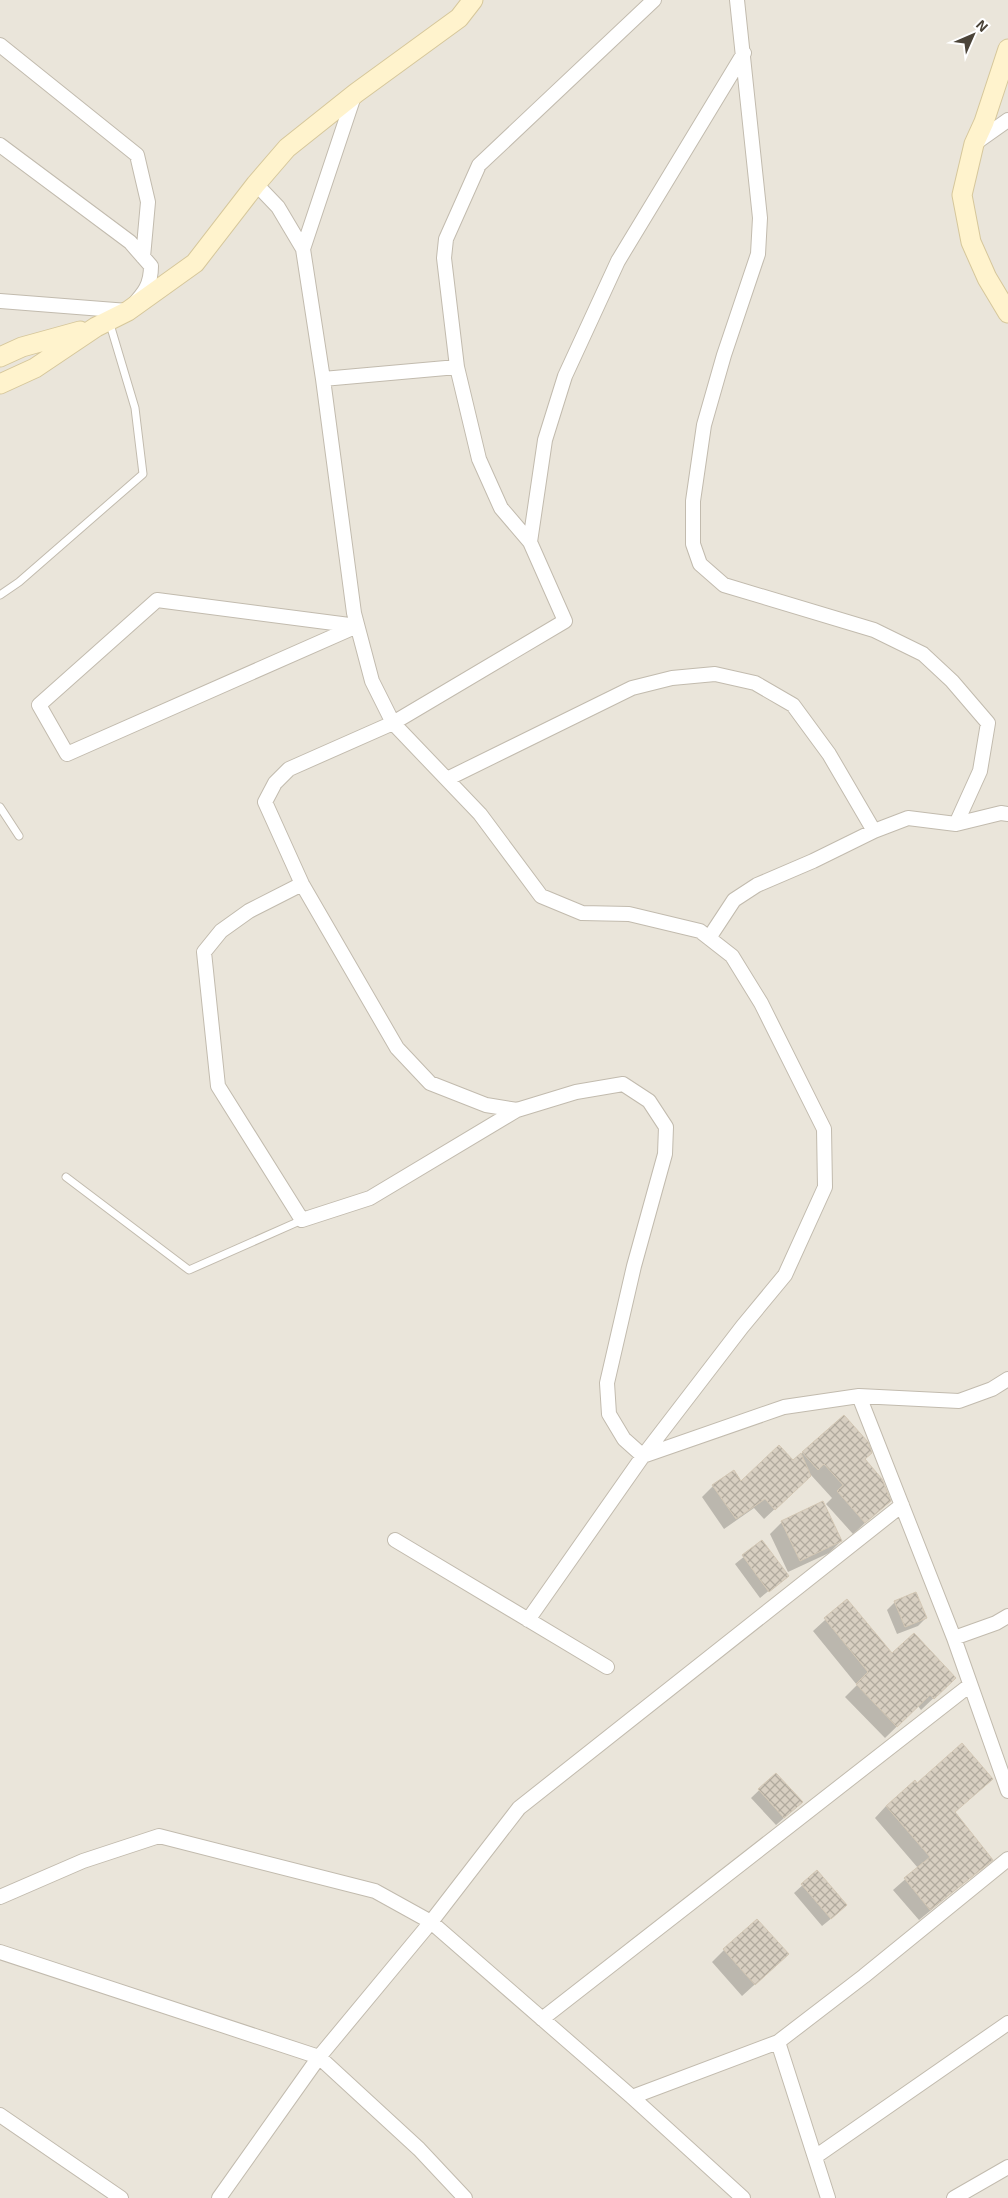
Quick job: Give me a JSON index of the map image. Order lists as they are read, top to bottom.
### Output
{
  "north": "top right"
}
